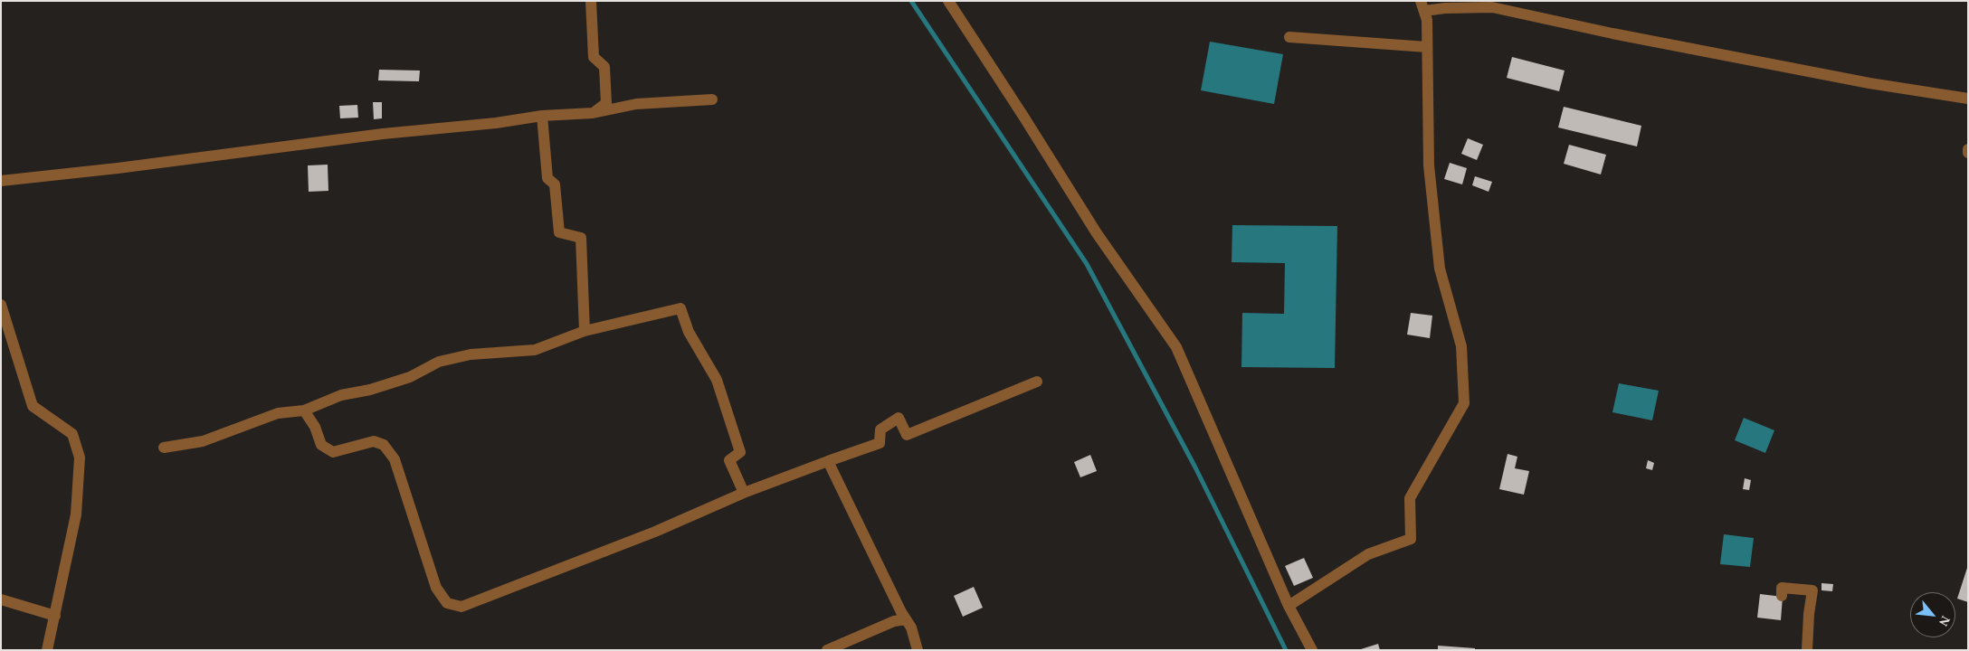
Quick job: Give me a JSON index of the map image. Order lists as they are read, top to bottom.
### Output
{
  "north": "bottom right"
}
